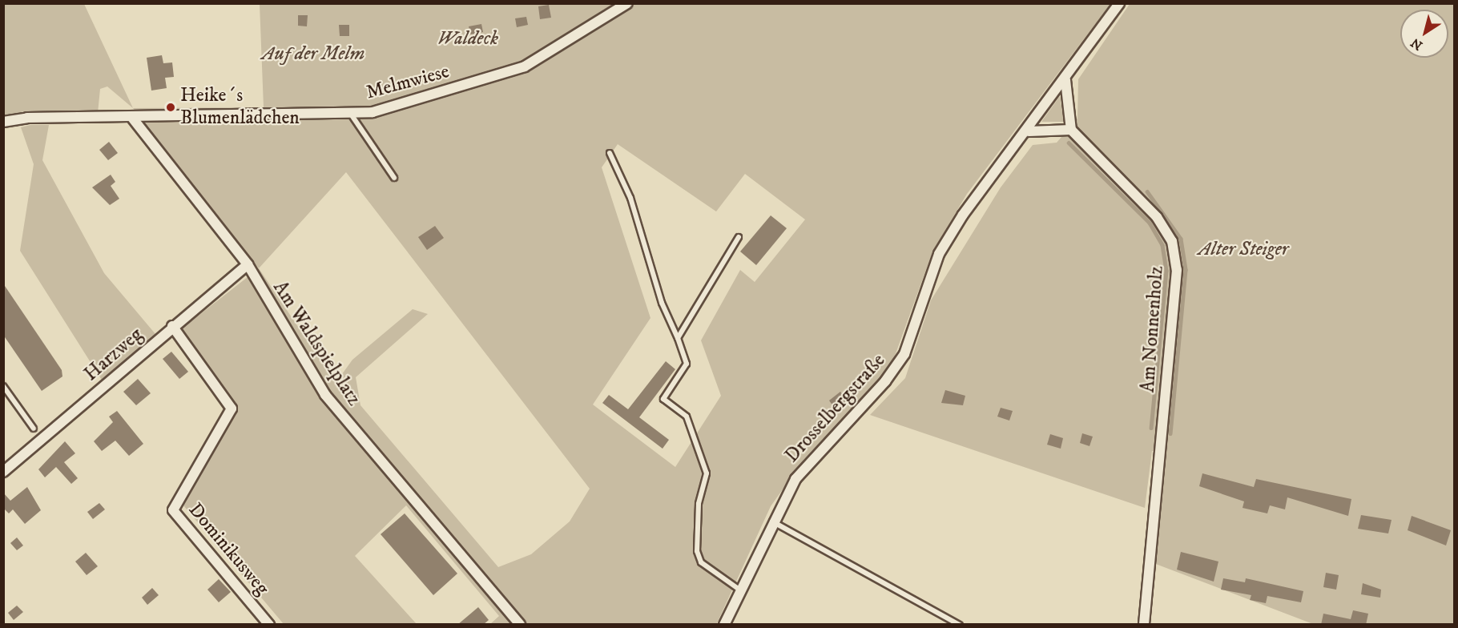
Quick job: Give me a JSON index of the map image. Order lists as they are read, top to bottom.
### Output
{
  "streets": {
    "street": [
      "Melmwiese",
      "Am Nonnenholz",
      "Am Waldspielplatz",
      "Harzweg",
      "Drosselbergstraße",
      "Dominikusweg"
    ]
  },
  "crossings": [
    ["Melmwiese", "Am Waldspielplatz"],
    ["Am Waldspielplatz", "Harzweg"],
    ["Harzweg", "Dominikusweg"]
  ],
  "parks": ["Waldeck", "Auf der Melm", "Alter Steiger"],
  "places": ["Heike´s Blumenlädchen"],
  "north": "bottom left"
}
